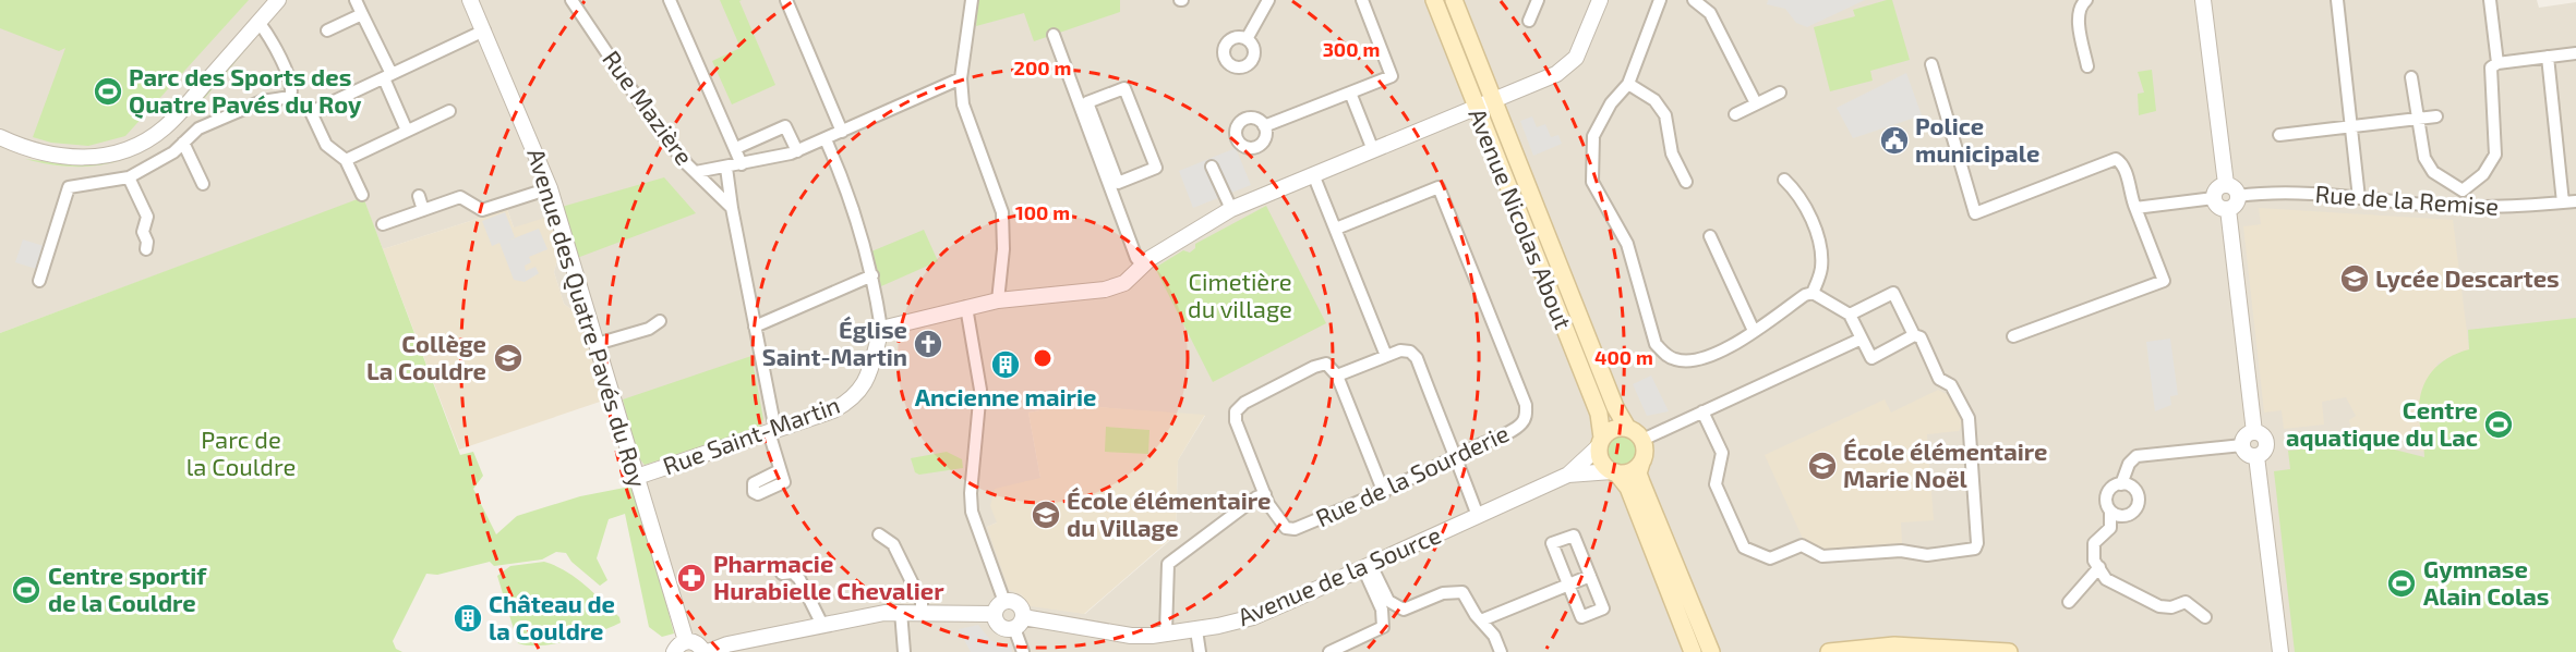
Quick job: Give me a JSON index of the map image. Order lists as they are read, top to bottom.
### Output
{
  "streets": {
    "main road": ["Avenue Nicolas About"],
    "street": [
      "Rue Mazière",
      "Rue de la Remise",
      "Avenue des Quatre Pavés du Roy",
      "Rue Saint-Martin",
      "Rue de la Sourderie",
      "Avenue de la Source"
    ]
  },
  "crossings": [
    ["Rue Mazière", "Rue Saint-Martin"],
    ["Avenue Nicolas About", "Avenue de la Source"],
    ["Avenue des Quatre Pavés du Roy", "Rue Saint-Martin"]
  ],
  "parks": ["Cimetière du village", "Parc de la Couldre"],
  "places": {
    "sports": [
      "Parc des Sports des Quatre Pavés du Roy",
      "Centre aquatique du Lac",
      "Gymnase Alain Colas",
      "Centre sportif de la Couldre"
    ],
    "public building": ["Police municipale"],
    "school or university": [
      "Lycée Descartes",
      "Collège La Couldre",
      "École élémentaire Marie Noël",
      "École élémentaire du Village"
    ],
    "church": ["Église Saint-Martin"],
    "building": ["Ancienne mairie", "Château de la Couldre"],
    "pharmacy": ["Pharmacie Hurabielle Chevalier"]
  },
  "rings": [
    "300 m",
    "200 m",
    "100 m",
    "400 m"
  ]
}
